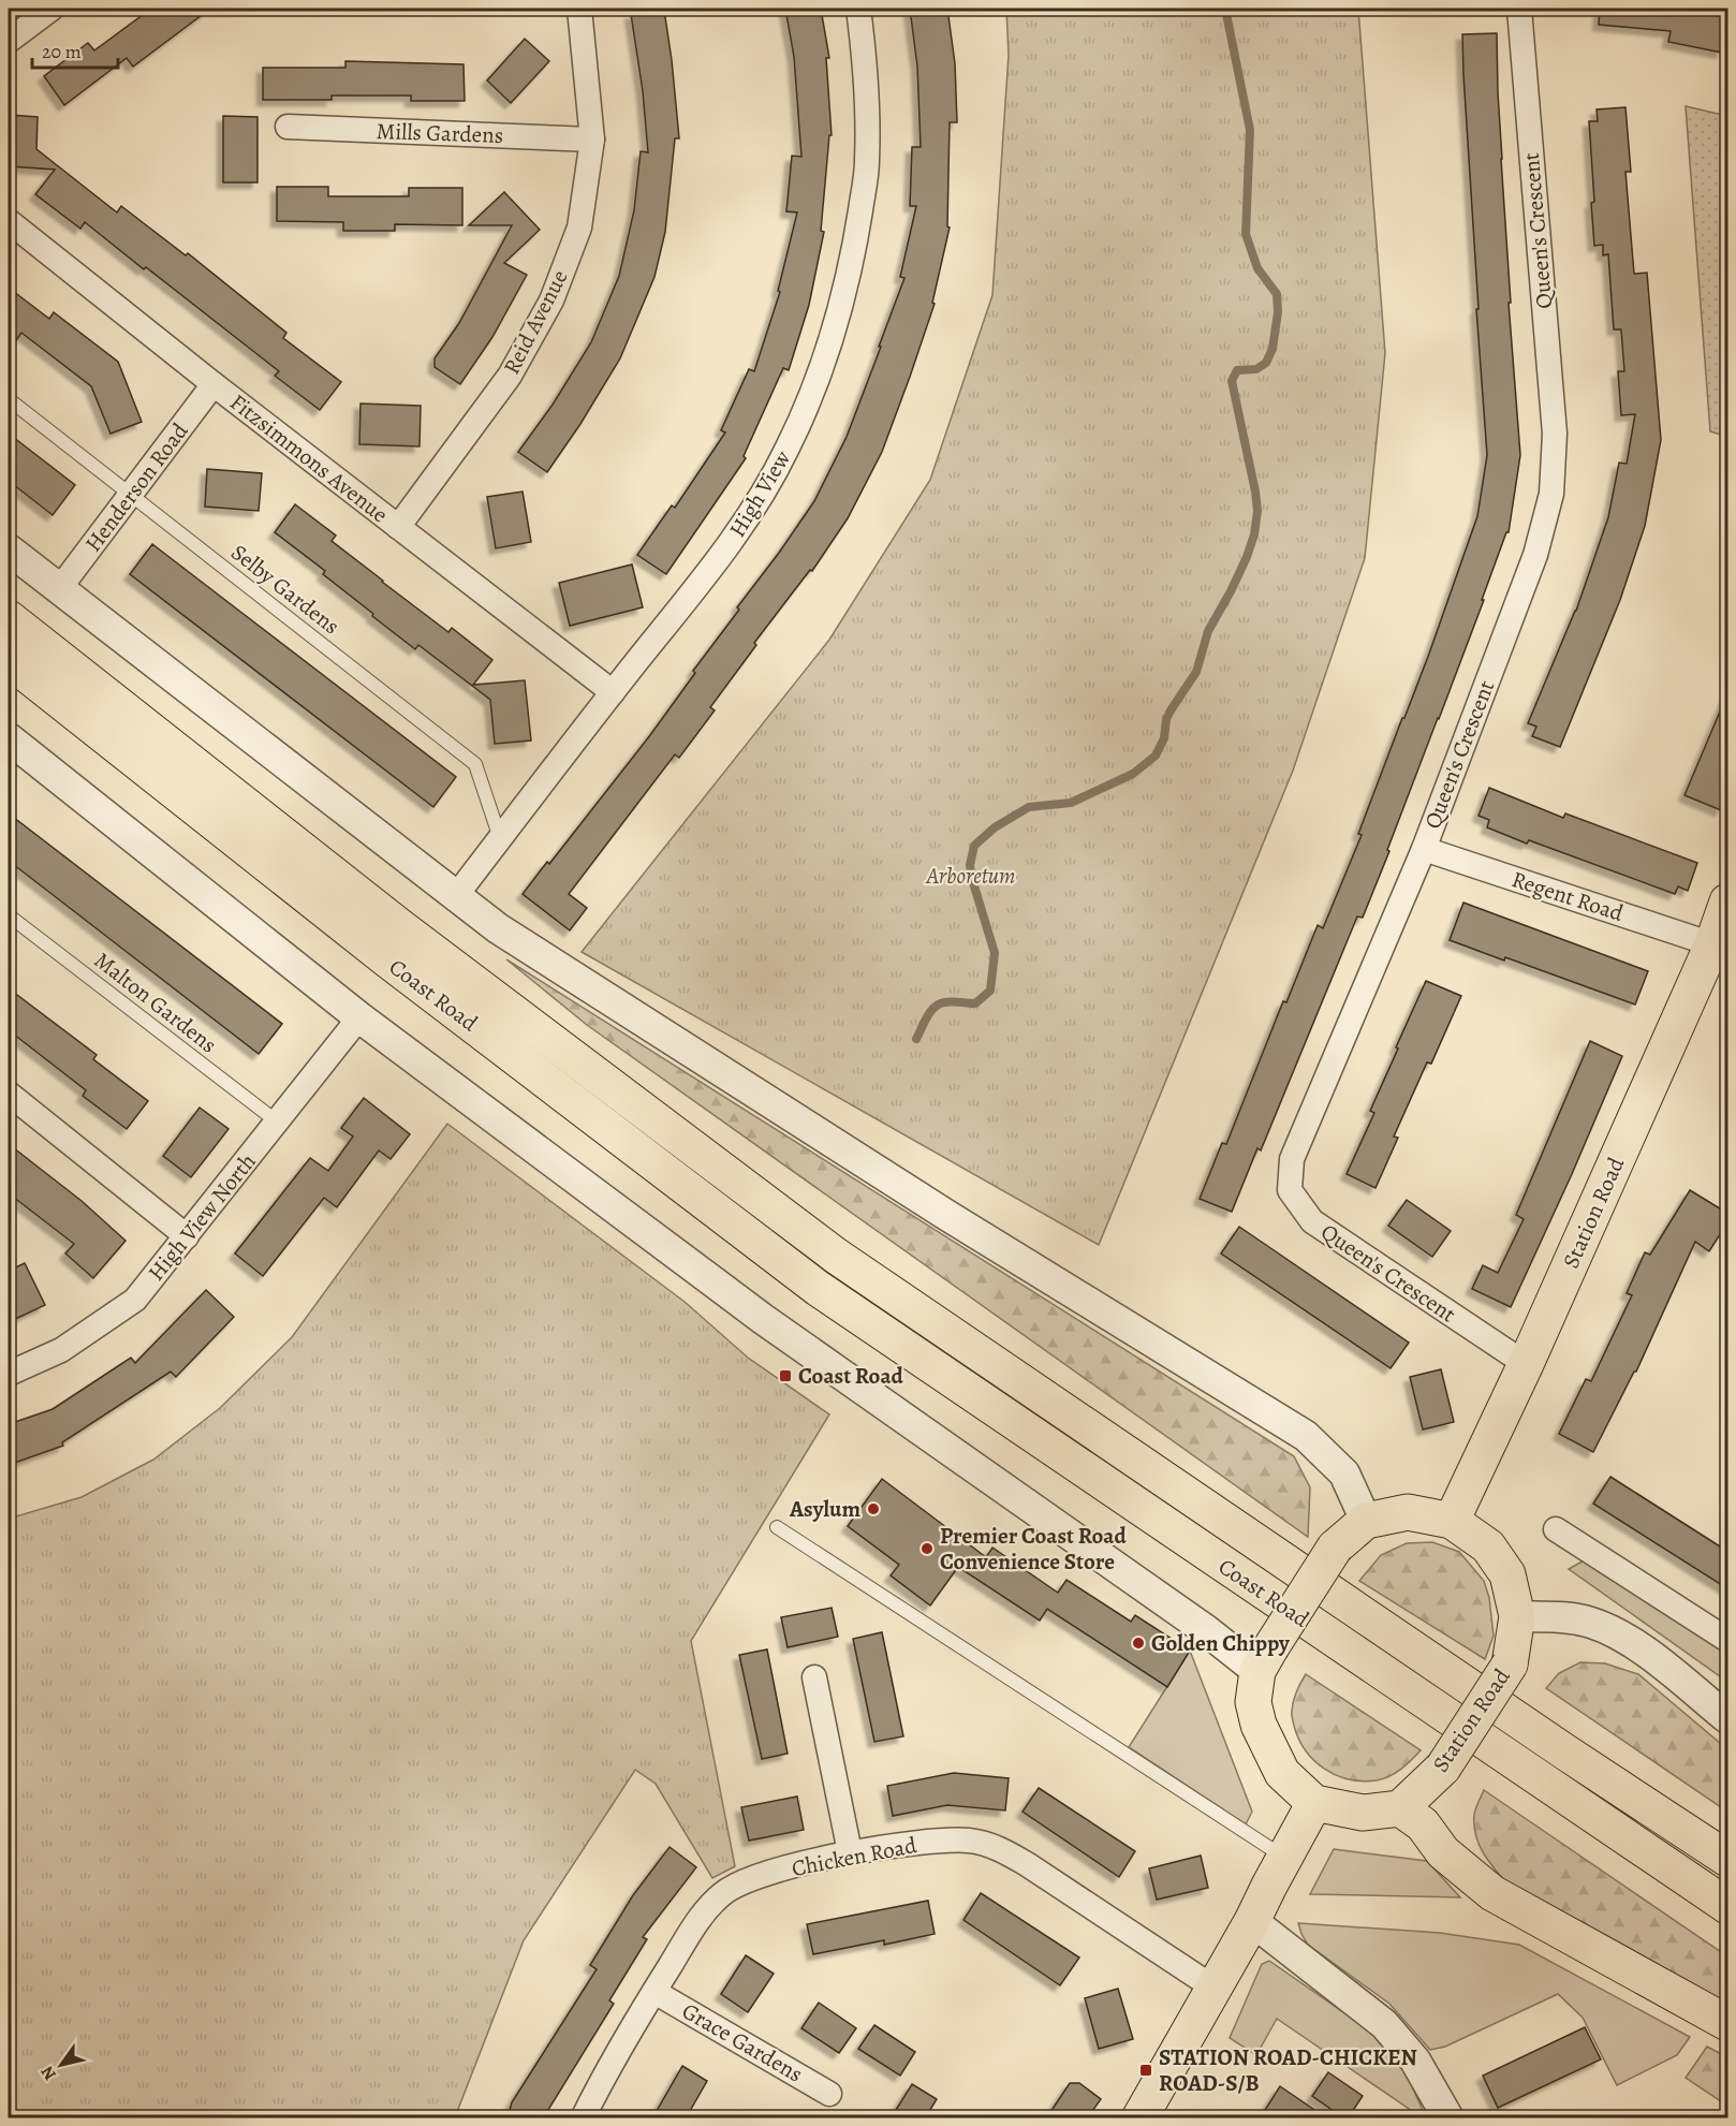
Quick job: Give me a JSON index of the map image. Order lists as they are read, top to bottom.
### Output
{
  "streets": {
    "main road": ["Coast Road", "Station Road"],
    "street": [
      "Mills Gardens",
      "Queen's Crescent",
      "Reid Avenue",
      "Fitzsimmons Avenue",
      "Henderson Road",
      "High View",
      "Regent Road",
      "High View North",
      "Chicken Road",
      "Grace Gardens"
    ],
    "lane": ["Selby Gardens", "Malton Gardens"]
  },
  "crossings": [
    ["Mills Gardens", "Reid Avenue"],
    ["Queen's Crescent", "Regent Road"],
    ["Queen's Crescent", "Station Road"],
    ["Reid Avenue", "Fitzsimmons Avenue"],
    ["Fitzsimmons Avenue", "Henderson Road"],
    ["Fitzsimmons Avenue", "High View"],
    ["Henderson Road", "Selby Gardens"],
    ["High View", "Selby Gardens"],
    ["Regent Road", "Station Road"],
    ["Malton Gardens", "High View North"],
    ["Chicken Road", "Grace Gardens"]
  ],
  "parks": ["Arboretum"],
  "places": {
    "transit": ["Coast Road", "STATION ROAD-CHICKEN ROAD-S/B"],
    "other": ["Asylum", "Premier Coast Road Convenience Store", "Golden Chippy"]
  },
  "scale_bar": "20 m",
  "north": "bottom left"
}
